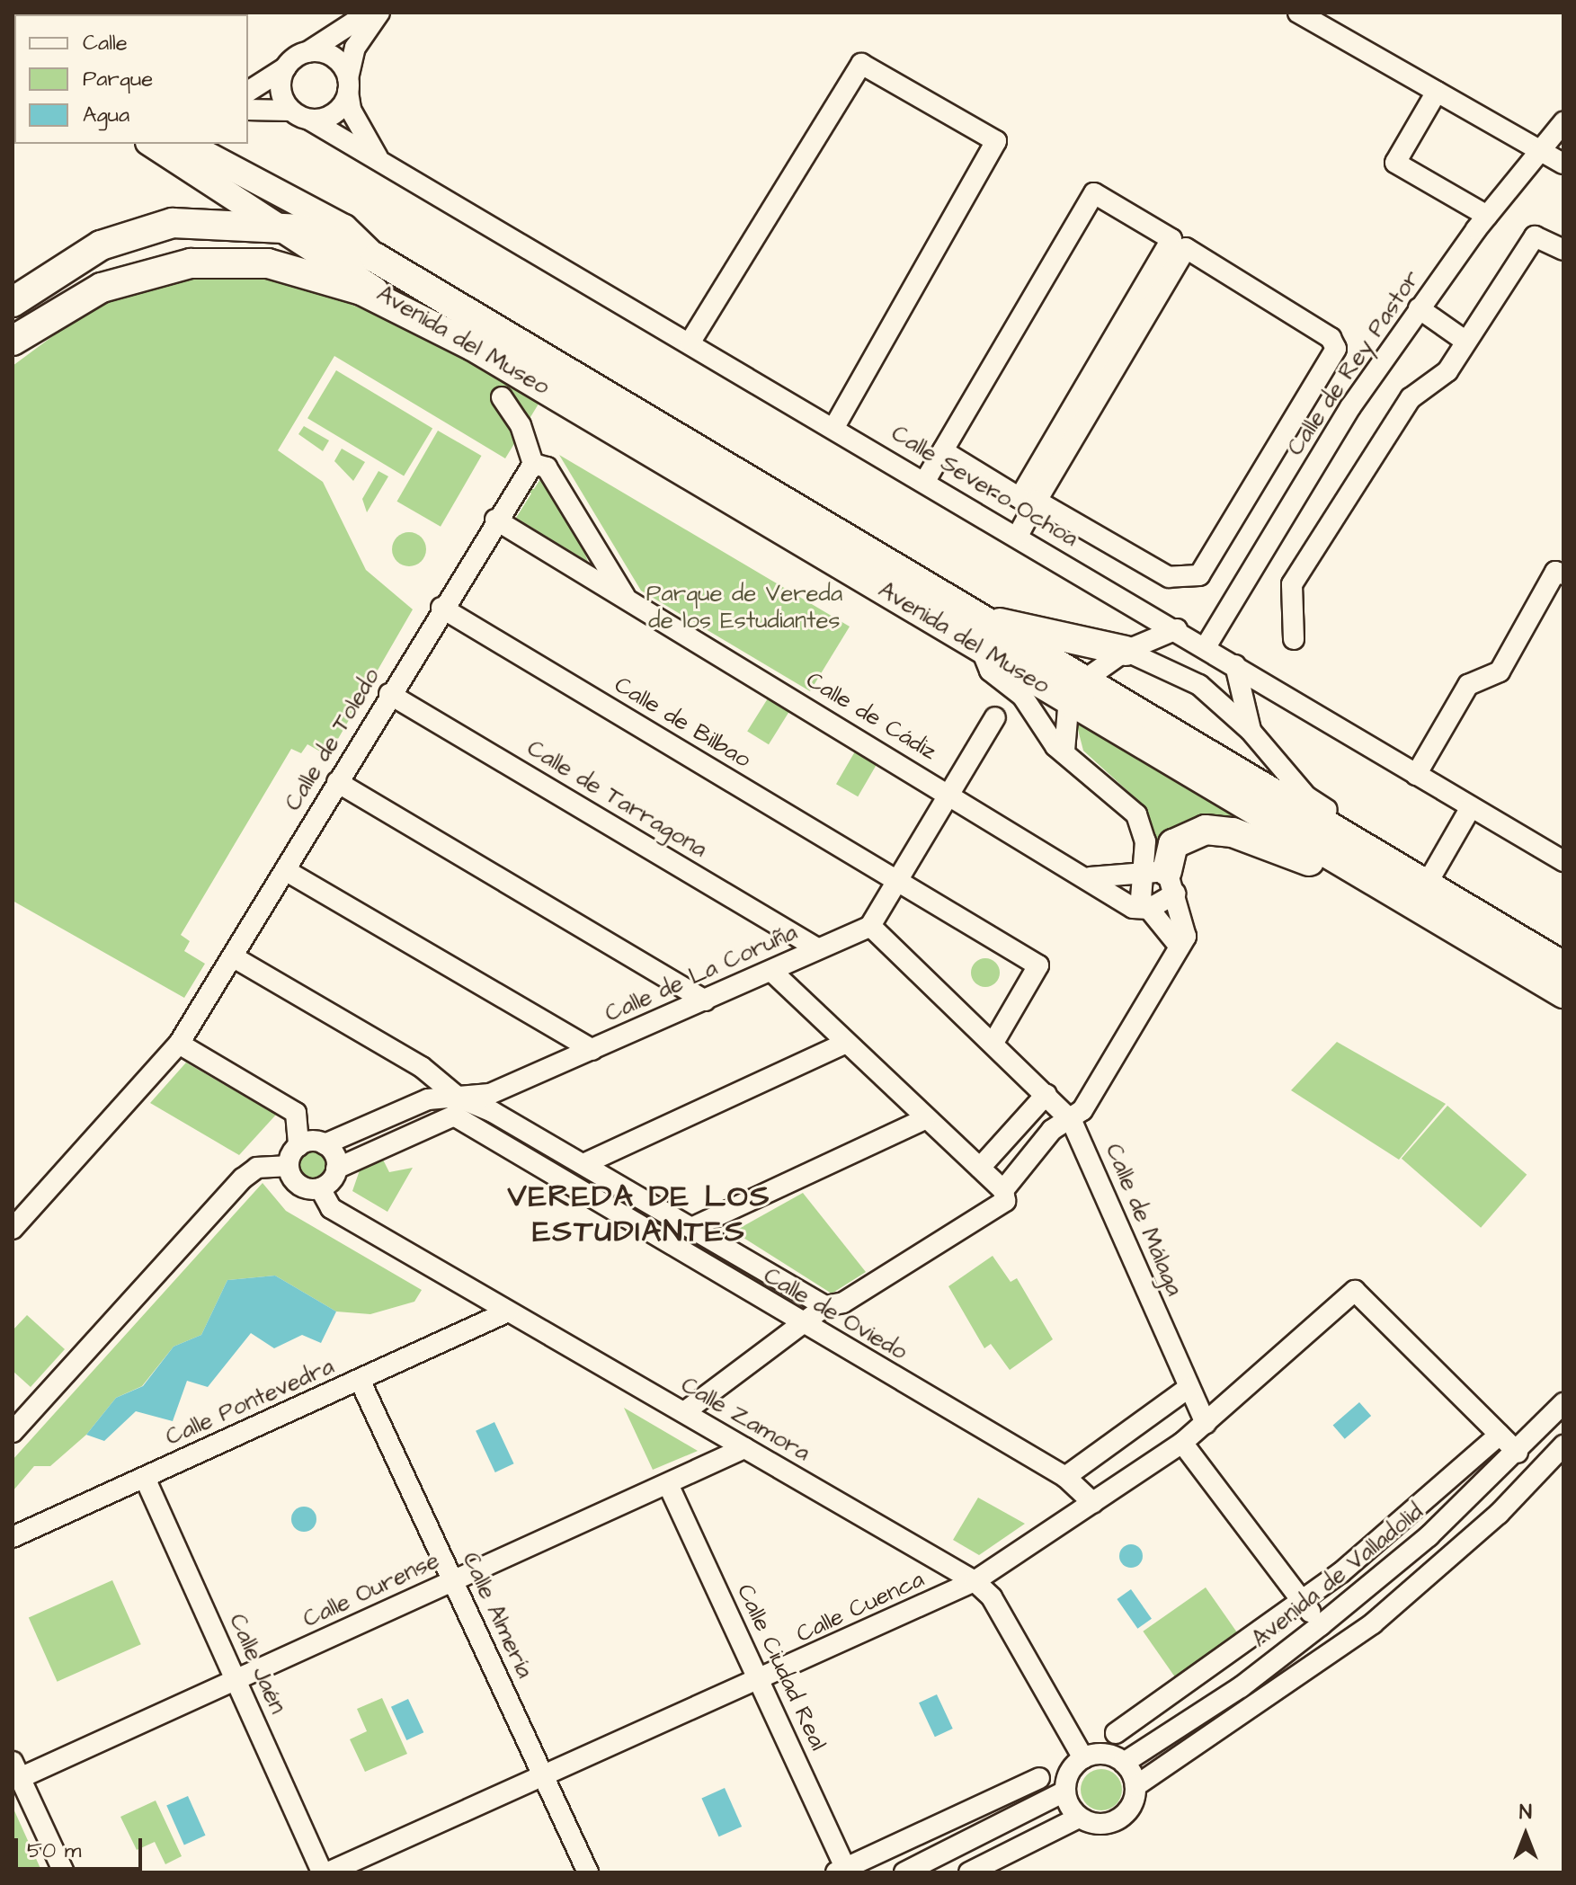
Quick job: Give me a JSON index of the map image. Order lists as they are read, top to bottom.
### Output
{
  "streets": {
    "highway": ["Avenida del Museo"],
    "street": [
      "Calle de Rey Pastor",
      "Calle Severo Ochoa",
      "Calle de Cádiz",
      "Calle de Bilbao",
      "Calle de Toledo",
      "Calle de Tarragona",
      "Calle de La Coruña",
      "Calle de Málaga",
      "Calle de Oviedo",
      "Calle Pontevedra",
      "Calle Zamora",
      "Avenida de Valladolid",
      "Calle Ourense",
      "Calle Cuenca",
      "Calle Almería",
      "Calle Jaén",
      "Calle Ciudad Real"
    ]
  },
  "crossings": [
    ["Calle de Rey Pastor", "Calle Severo Ochoa"],
    ["Calle de Cádiz", "Calle de Toledo"],
    ["Calle de Bilbao", "Calle de Toledo"],
    ["Calle de Bilbao", "Calle de Málaga"],
    ["Calle de Toledo", "Calle de Tarragona"],
    ["Calle de Toledo", "Calle de Oviedo"],
    ["Calle de Tarragona", "Calle de La Coruña"],
    ["Calle de La Coruña", "Calle de Málaga"],
    ["Calle de La Coruña", "Calle de Oviedo"],
    ["Calle de La Coruña", "Calle Zamora"],
    ["Calle de Málaga", "Calle Cuenca"],
    ["Calle de Oviedo", "Calle Cuenca"],
    ["Calle Pontevedra", "Calle Zamora"],
    ["Calle Pontevedra", "Calle Almería"],
    ["Calle Pontevedra", "Calle Jaén"],
    ["Calle Zamora", "Avenida de Valladolid"],
    ["Calle Zamora", "Calle Ourense"],
    ["Calle Zamora", "Calle Cuenca"],
    ["Calle Ourense", "Calle Almería"],
    ["Calle Ourense", "Calle Jaén"],
    ["Calle Ourense", "Calle Ciudad Real"],
    ["Calle Cuenca", "Calle Almería"],
    ["Calle Cuenca", "Calle Ciudad Real"]
  ],
  "districts": ["VEREDA DE LOS ESTUDIANTES"],
  "parks": ["Parque de Vereda de los Estudiantes"],
  "legend": ["Calle", "Parque", "Agua"],
  "scale_bar": "50 m",
  "north": "top"
}
